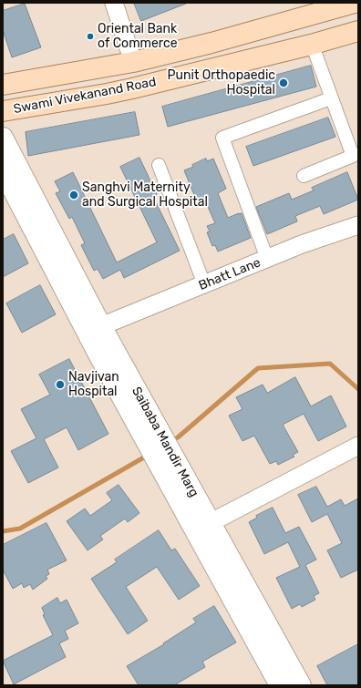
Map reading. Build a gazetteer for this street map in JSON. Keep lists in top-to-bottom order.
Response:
{
  "streets": {
    "main road": ["Swami Vivekanand Road"],
    "street": ["Bhatt Lane", "Saibaba Mandir Marg"]
  },
  "crossings": [
    ["Bhatt Lane", "Saibaba Mandir Marg"]
  ],
  "places": [
    "Oriental Bank of Commerce",
    "Punit Orthopaedic Hospital",
    "Sanghvi Maternity and Surgical Hospital",
    "Navjivan Hospital"
  ]
}
